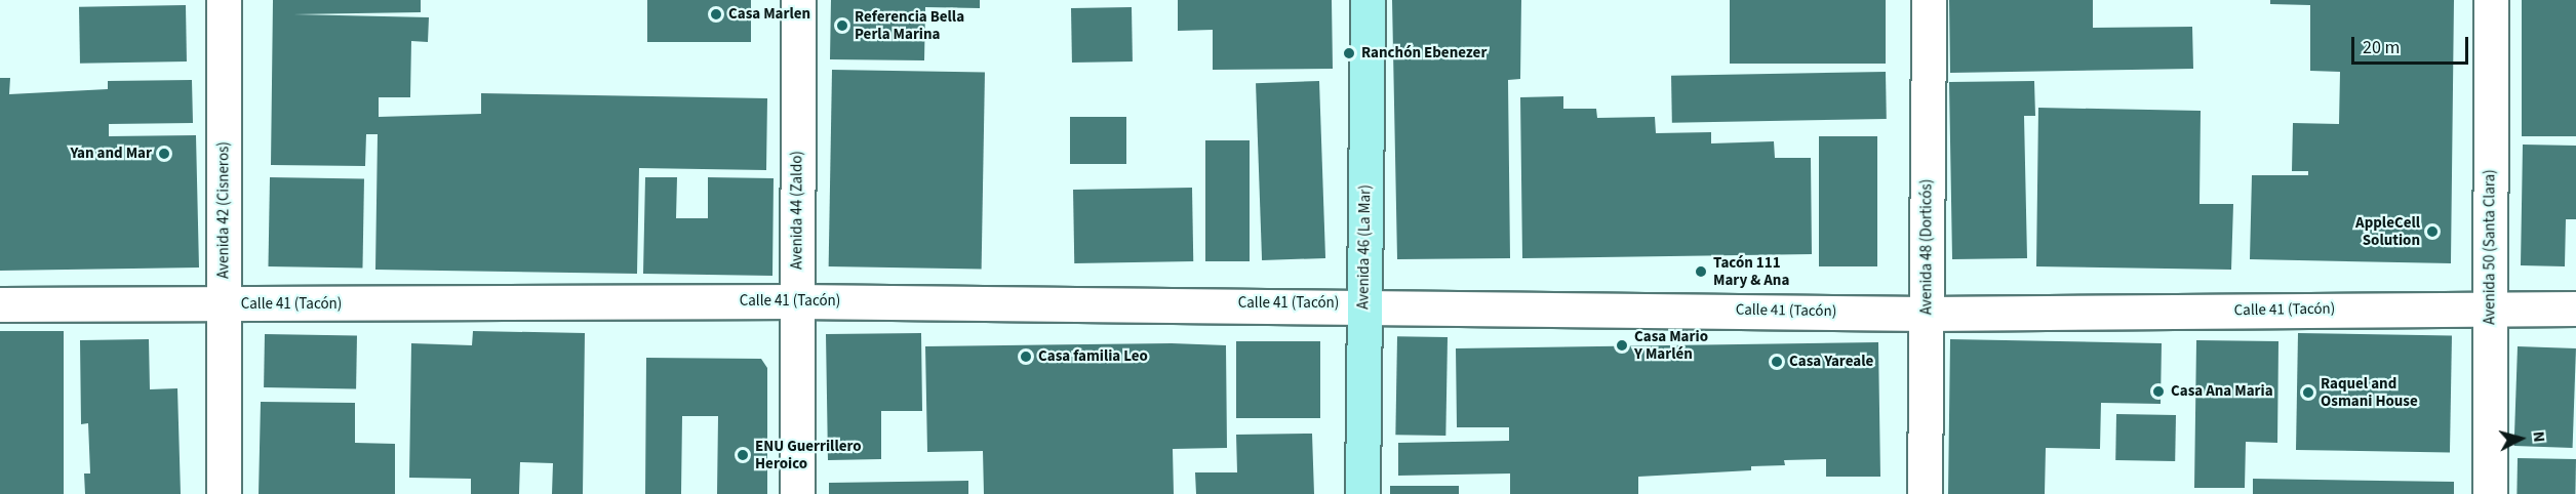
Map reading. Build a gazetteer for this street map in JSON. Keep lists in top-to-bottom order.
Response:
{
  "streets": {
    "main road": ["Avenida 46 (La Mar)"],
    "street": [
      "Avenida 42 (Cisneros)",
      "Avenida 44 (Zaldo)",
      "Avenida 48 (Dorticós)",
      "Avenida 50 (Santa Clara)",
      "Calle 41 (Tacón)"
    ]
  },
  "crossings": [
    ["Avenida 42 (Cisneros)", "Calle 41 (Tacón)"],
    ["Avenida 44 (Zaldo)", "Calle 41 (Tacón)"],
    ["Avenida 46 (La Mar)", "Calle 41 (Tacón)"],
    ["Avenida 48 (Dorticós)", "Calle 41 (Tacón)"],
    ["Avenida 50 (Santa Clara)", "Calle 41 (Tacón)"]
  ],
  "places": [
    "Casa Marlen",
    "Referencia Bella Perla Marina",
    "Ranchón Ebenezer",
    "Yan and Mar",
    "AppleCell Solution",
    "Tacón 111 Mary & Ana",
    "Casa Mario Y Marlén",
    "Casa familia Leo",
    "Casa Yareale",
    "Casa Ana Maria",
    "Raquel and Osmani House",
    "ENU Guerrillero Heroico"
  ],
  "scale_bar": "20 m",
  "north": "right"
}
